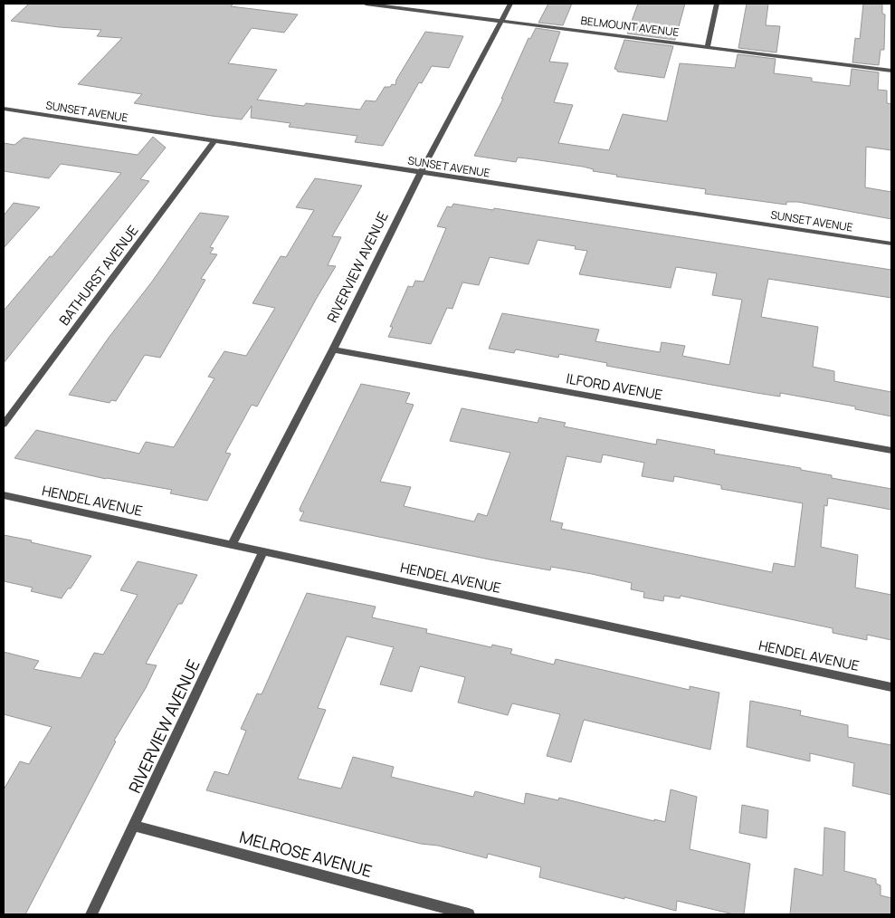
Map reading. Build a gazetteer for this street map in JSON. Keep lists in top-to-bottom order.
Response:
{
  "streets": {
    "street": [
      "BELMOUNT AVENUE",
      "SUNSET AVENUE",
      "RIVERVIEW AVENUE",
      "BATHURST AVENUE",
      "ILFORD AVENUE",
      "HENDEL AVENUE",
      "MELROSE AVENUE"
    ]
  },
  "crossings": [
    ["BELMOUNT AVENUE", "RIVERVIEW AVENUE"],
    ["SUNSET AVENUE", "RIVERVIEW AVENUE"],
    ["SUNSET AVENUE", "BATHURST AVENUE"],
    ["RIVERVIEW AVENUE", "ILFORD AVENUE"],
    ["RIVERVIEW AVENUE", "HENDEL AVENUE"],
    ["RIVERVIEW AVENUE", "MELROSE AVENUE"]
  ]
}
